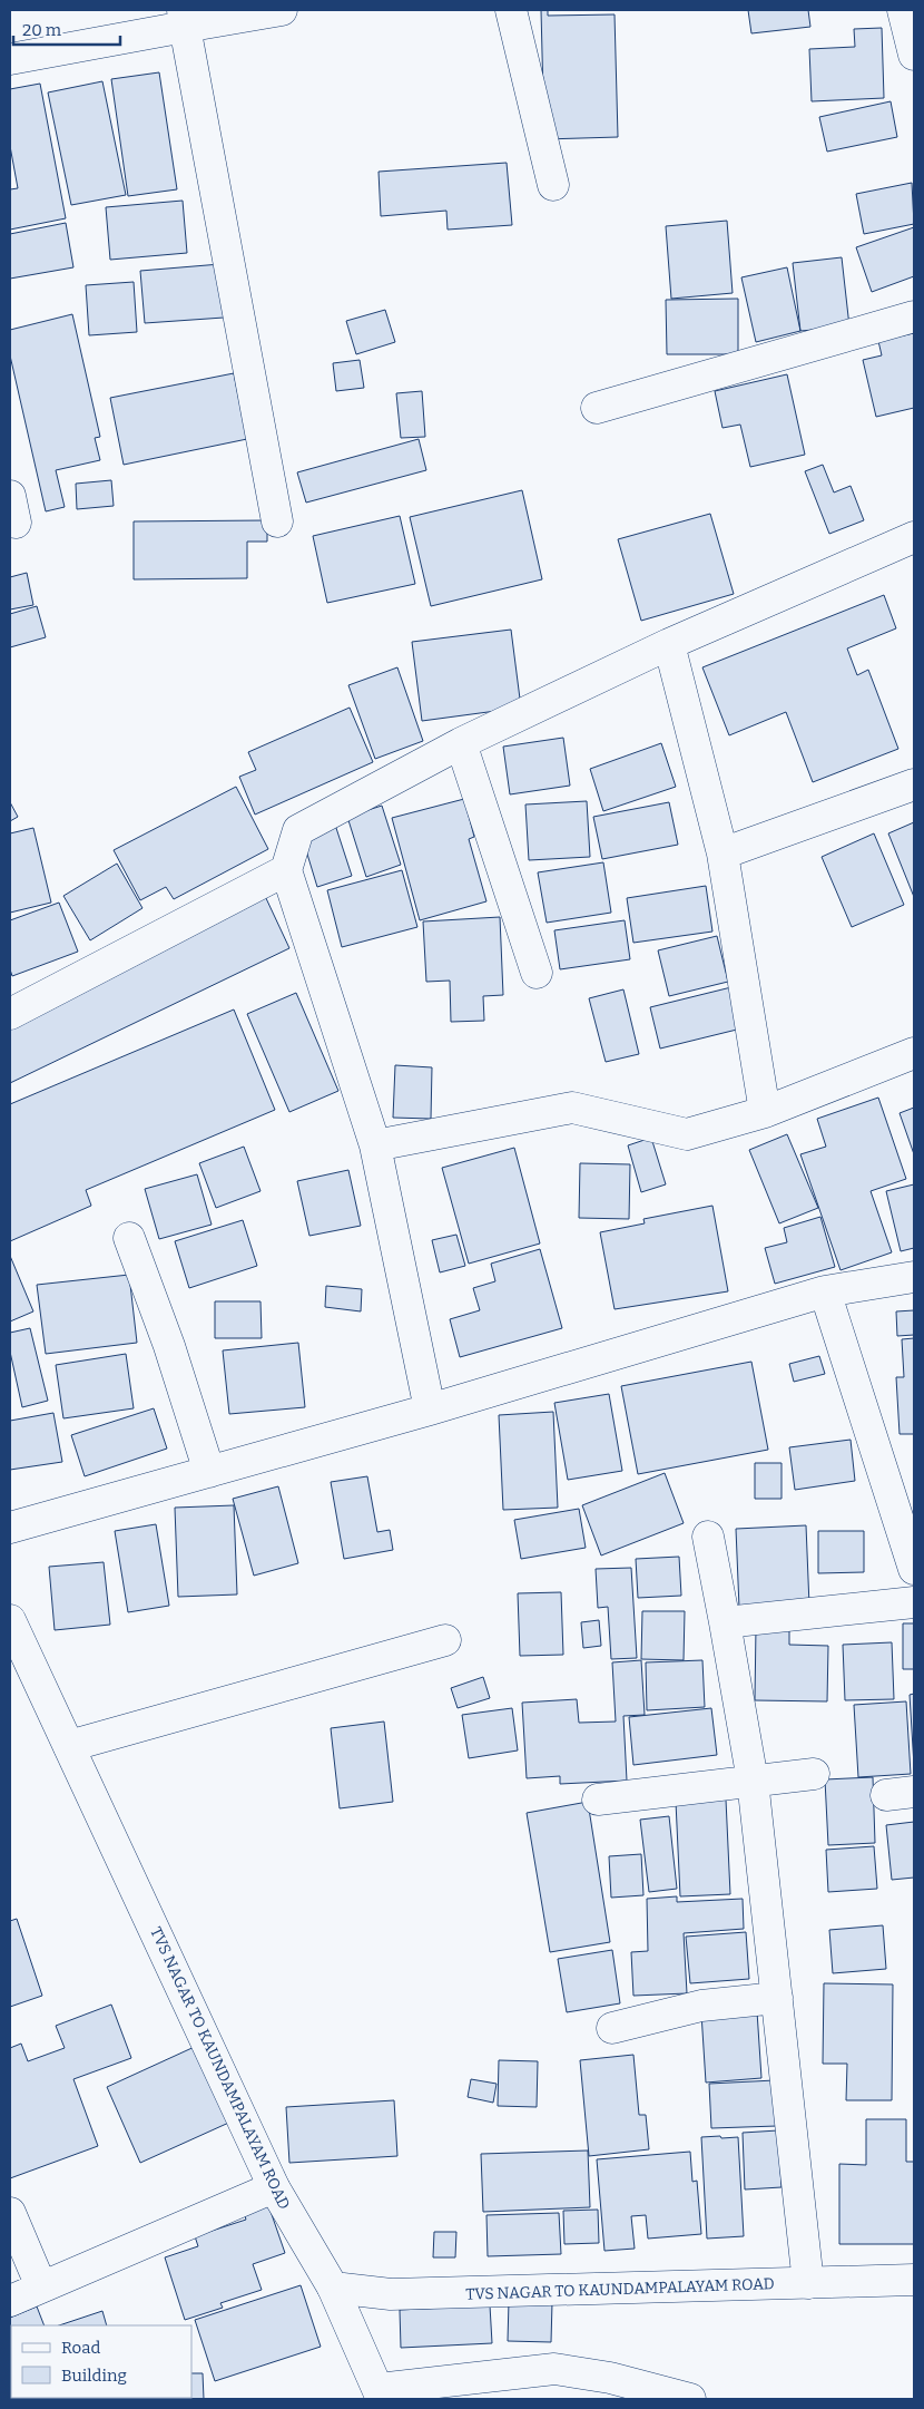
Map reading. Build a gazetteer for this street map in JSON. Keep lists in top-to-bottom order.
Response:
{
  "streets": {
    "street": ["TVS NAGAR TO KAUNDAMPALAYAM ROAD"]
  },
  "legend": ["Road", "Building"],
  "scale_bar": "20 m"
}
